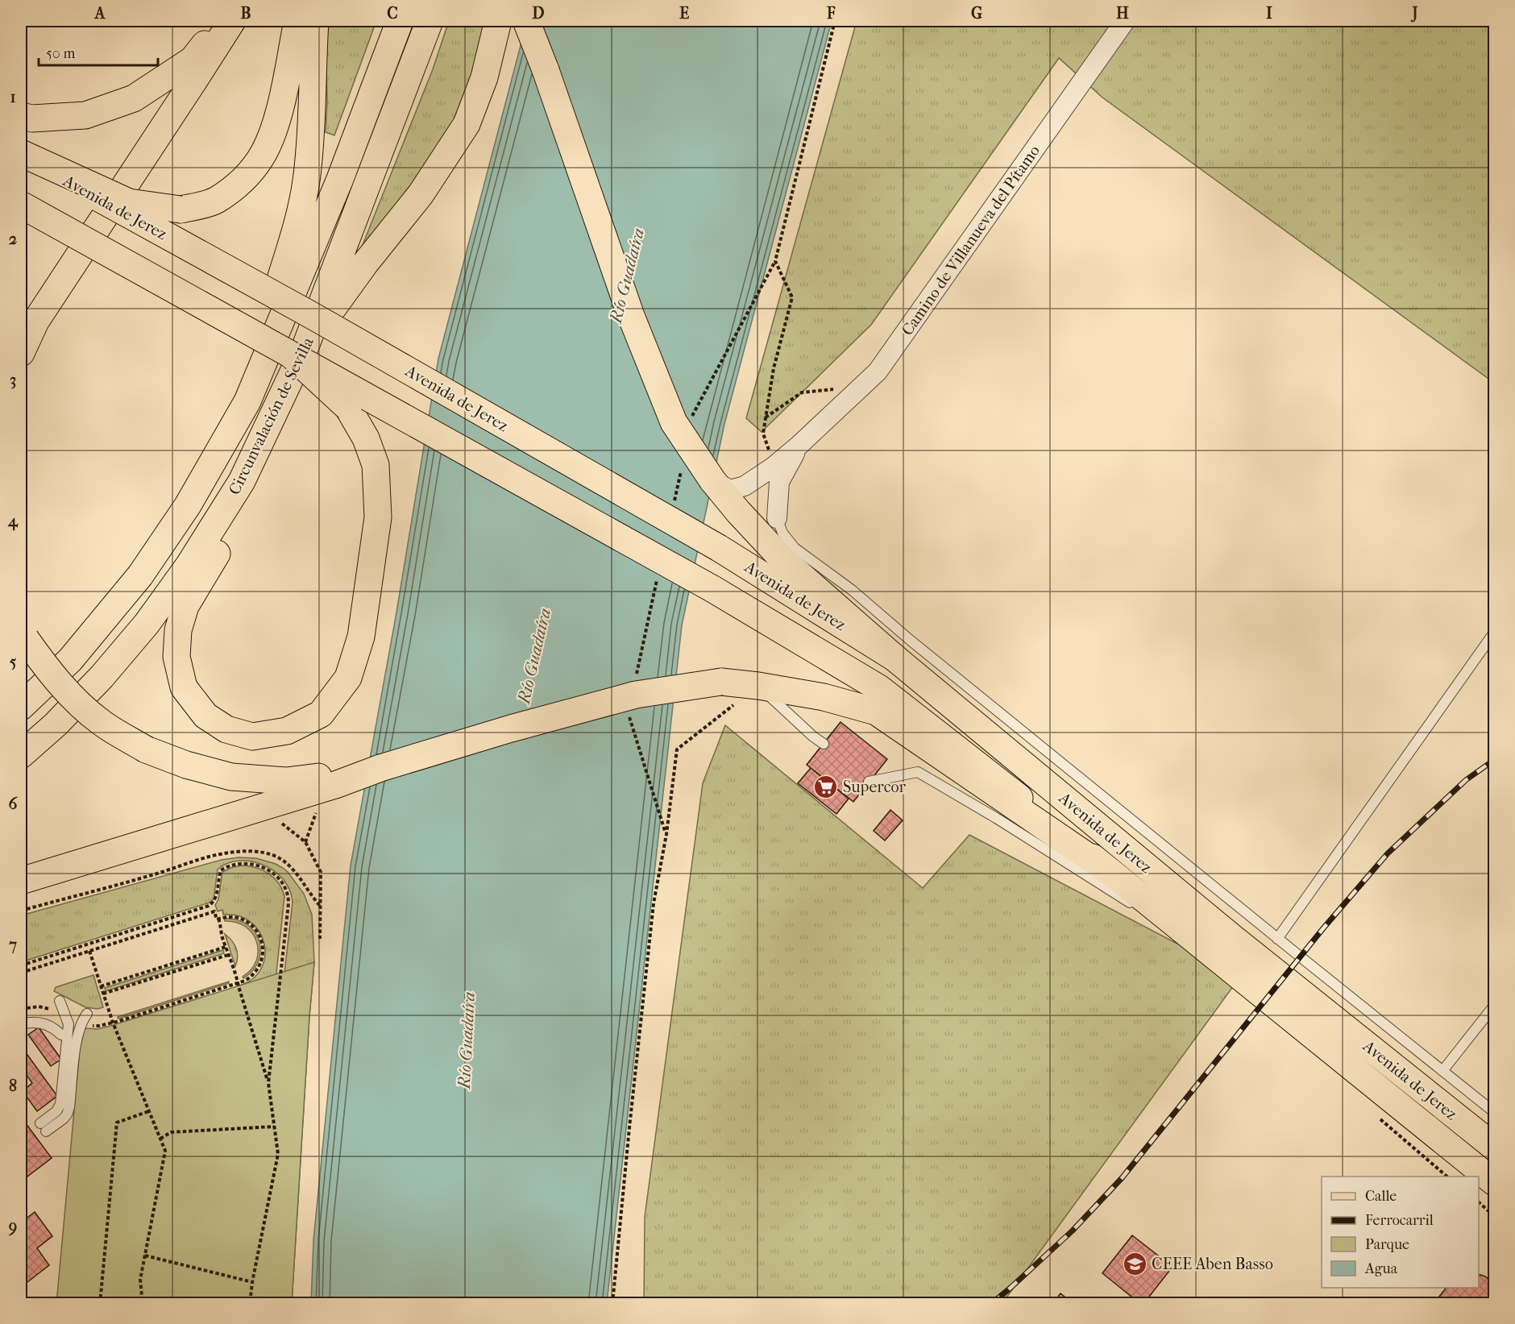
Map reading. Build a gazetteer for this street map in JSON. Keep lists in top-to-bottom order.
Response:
{
  "streets": {
    "main road": ["Avenida de Jerez", "Circunvalación de Sevilla"],
    "street": ["Camino de Villanueva del Pítamo"]
  },
  "crossings": [
    ["Avenida de Jerez", "Circunvalación de Sevilla"]
  ],
  "water": ["Río Guadaíra"],
  "places": {
    "supermarket": ["Supercor"],
    "school or university": ["CEEE Aben Basso"]
  },
  "legend": [
    "Calle",
    "Ferrocarril",
    "Parque",
    "Agua"
  ],
  "scale_bar": "50 m",
  "grid": {
    "columns": [
      "A",
      "B",
      "C",
      "D",
      "E",
      "F",
      "G",
      "H",
      "I",
      "J"
    ],
    "rows": [
      "1",
      "2",
      "3",
      "4",
      "5",
      "6",
      "7",
      "8",
      "9"
    ]
  }
}
